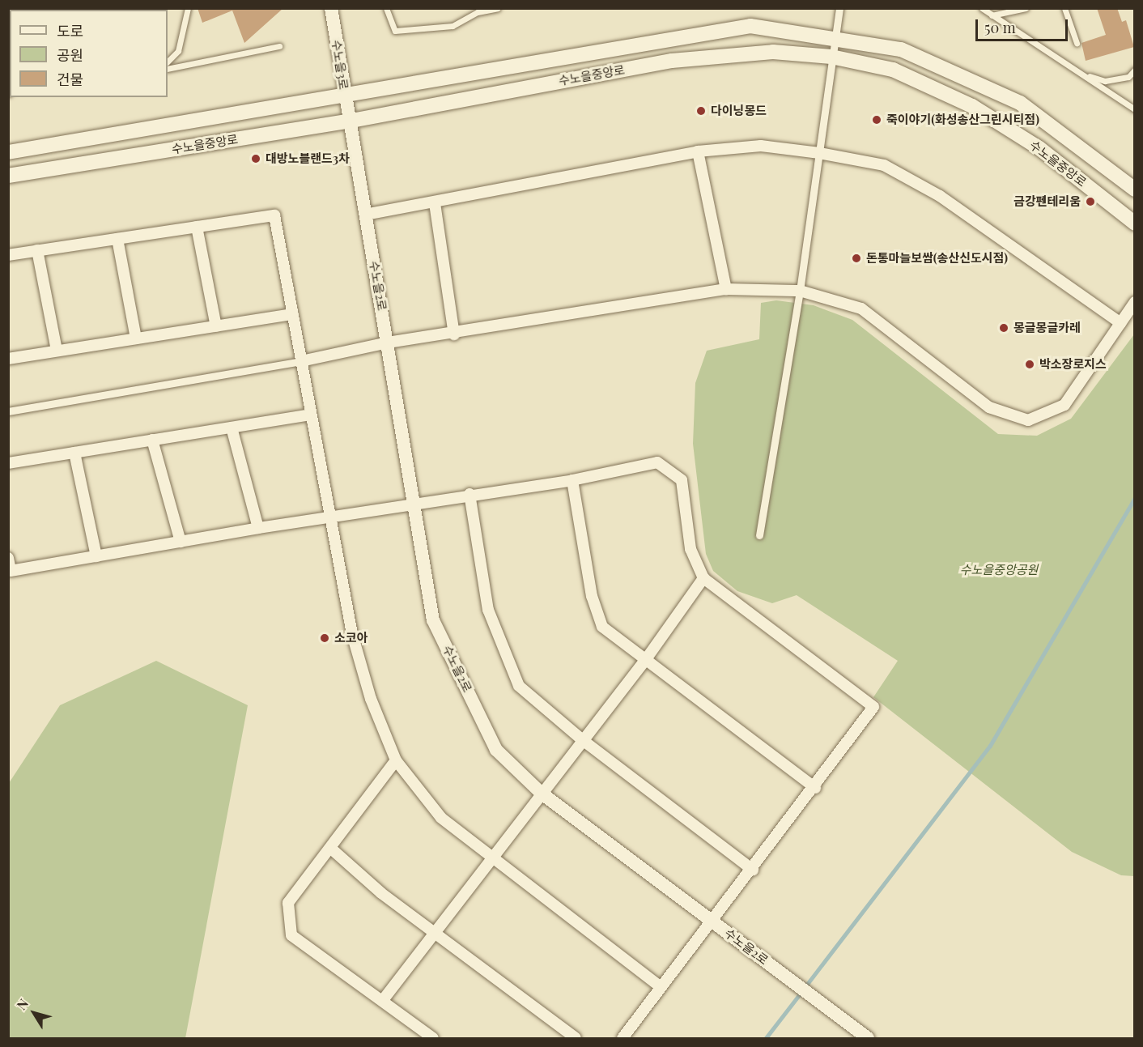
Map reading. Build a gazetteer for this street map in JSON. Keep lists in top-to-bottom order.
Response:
{
  "streets": {
    "main road": ["수노을중앙로"],
    "street": ["수노을3로", "수노을2로"]
  },
  "crossings": [
    ["수노을3로", "수노을중앙로"],
    ["수노을3로", "수노을2로"],
    ["수노을중앙로", "수노을2로"]
  ],
  "parks": ["수노을중앙공원"],
  "places": [
    "다이닝몽드",
    "죽이야기(화성송산그린시티점)",
    "대방노블랜드3차",
    "금강펜테리움",
    "돈통마늘보쌈(송산신도시점)",
    "몽글몽글카레",
    "박소장로지스",
    "소코아"
  ],
  "legend": ["도로", "공원", "건물"],
  "scale_bar": "50 m",
  "north": "top left"
}
